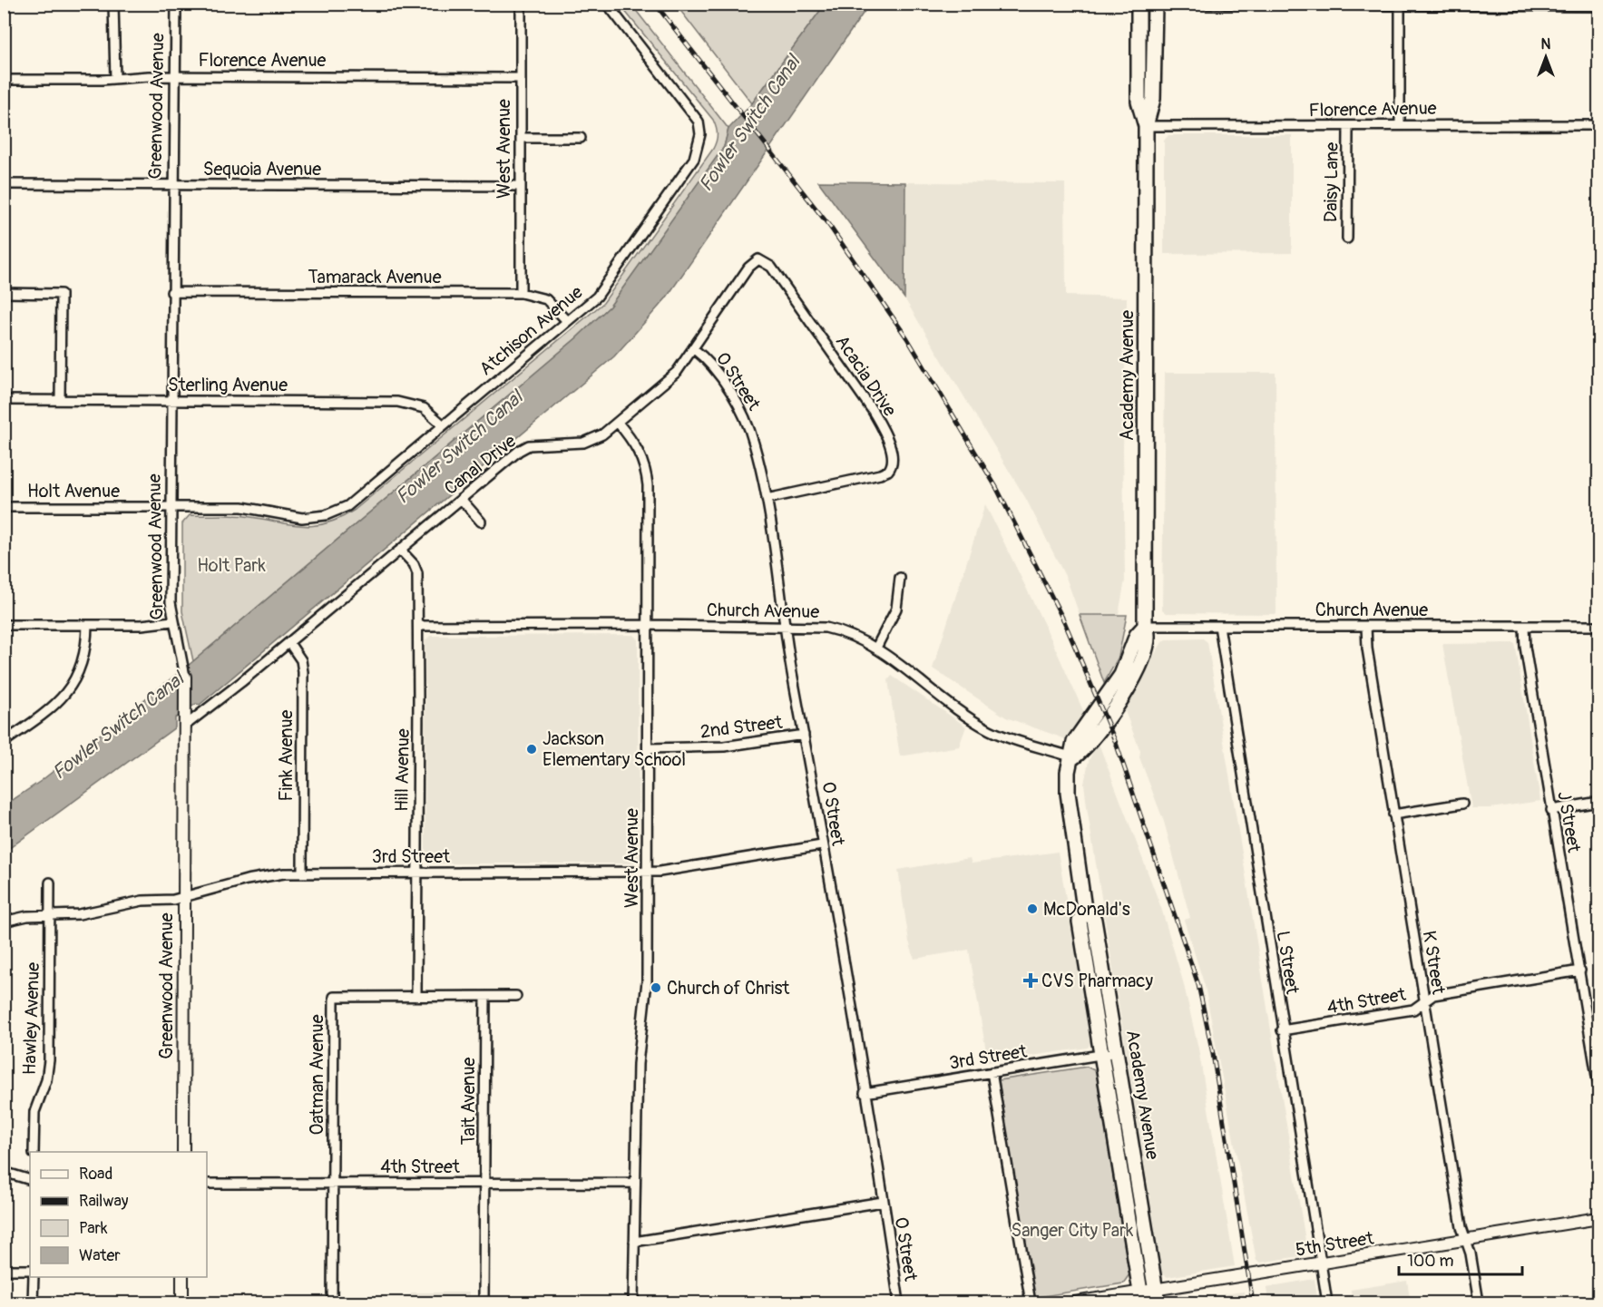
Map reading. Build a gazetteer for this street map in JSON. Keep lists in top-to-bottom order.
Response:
{
  "streets": {
    "main road": ["Academy Avenue"],
    "street": [
      "Florence Avenue",
      "Greenwood Avenue",
      "West Avenue",
      "Sequoia Avenue",
      "Daisy Lane",
      "Tamarack Avenue",
      "Atchison Avenue",
      "Acacia Drive",
      "O Street",
      "Sterling Avenue",
      "Canal Drive",
      "Holt Avenue",
      "Church Avenue",
      "2nd Street",
      "Fink Avenue",
      "Hill Avenue",
      "J Street",
      "3rd Street",
      "L Street",
      "K Street",
      "4th Street",
      "Hawley Avenue",
      "Oatman Avenue",
      "Tait Avenue",
      "5th Street"
    ]
  },
  "crossings": [
    ["Florence Avenue", "Greenwood Avenue"],
    ["Florence Avenue", "West Avenue"],
    ["Florence Avenue", "Daisy Lane"],
    ["Florence Avenue", "Academy Avenue"],
    ["Greenwood Avenue", "Sequoia Avenue"],
    ["Greenwood Avenue", "Tamarack Avenue"],
    ["Greenwood Avenue", "Sterling Avenue"],
    ["Greenwood Avenue", "Canal Drive"],
    ["Greenwood Avenue", "Holt Avenue"],
    ["Greenwood Avenue", "3rd Street"],
    ["West Avenue", "Sequoia Avenue"],
    ["West Avenue", "Tamarack Avenue"],
    ["West Avenue", "Canal Drive"],
    ["West Avenue", "Church Avenue"],
    ["West Avenue", "2nd Street"],
    ["West Avenue", "3rd Street"],
    ["West Avenue", "4th Street"],
    ["Tamarack Avenue", "Atchison Avenue"],
    ["Atchison Avenue", "Sterling Avenue"],
    ["Atchison Avenue", "Holt Avenue"],
    ["Acacia Drive", "O Street"],
    ["Acacia Drive", "Canal Drive"],
    ["Academy Avenue", "Church Avenue"],
    ["Academy Avenue", "3rd Street"],
    ["Academy Avenue", "5th Street"],
    ["O Street", "Canal Drive"],
    ["O Street", "Church Avenue"],
    ["O Street", "2nd Street"],
    ["O Street", "3rd Street"],
    ["Canal Drive", "Fink Avenue"],
    ["Canal Drive", "Hill Avenue"],
    ["Church Avenue", "Hill Avenue"],
    ["Church Avenue", "J Street"],
    ["Church Avenue", "L Street"],
    ["Church Avenue", "K Street"],
    ["Fink Avenue", "3rd Street"],
    ["Hill Avenue", "3rd Street"],
    ["Hill Avenue", "Oatman Avenue"],
    ["J Street", "4th Street"],
    ["3rd Street", "Hawley Avenue"],
    ["L Street", "4th Street"],
    ["L Street", "5th Street"],
    ["K Street", "4th Street"],
    ["K Street", "5th Street"],
    ["4th Street", "Oatman Avenue"],
    ["4th Street", "Tait Avenue"],
    ["Oatman Avenue", "Tait Avenue"]
  ],
  "water": ["Fowler Switch Canal"],
  "parks": ["Holt Park", "Sanger City Park"],
  "places": {
    "other": ["Jackson Elementary School", "McDonald's", "Church of Christ"],
    "health": ["CVS Pharmacy"]
  },
  "legend": [
    "Road",
    "Railway",
    "Park",
    "Water"
  ],
  "scale_bar": "100 m",
  "north": "top"
}
